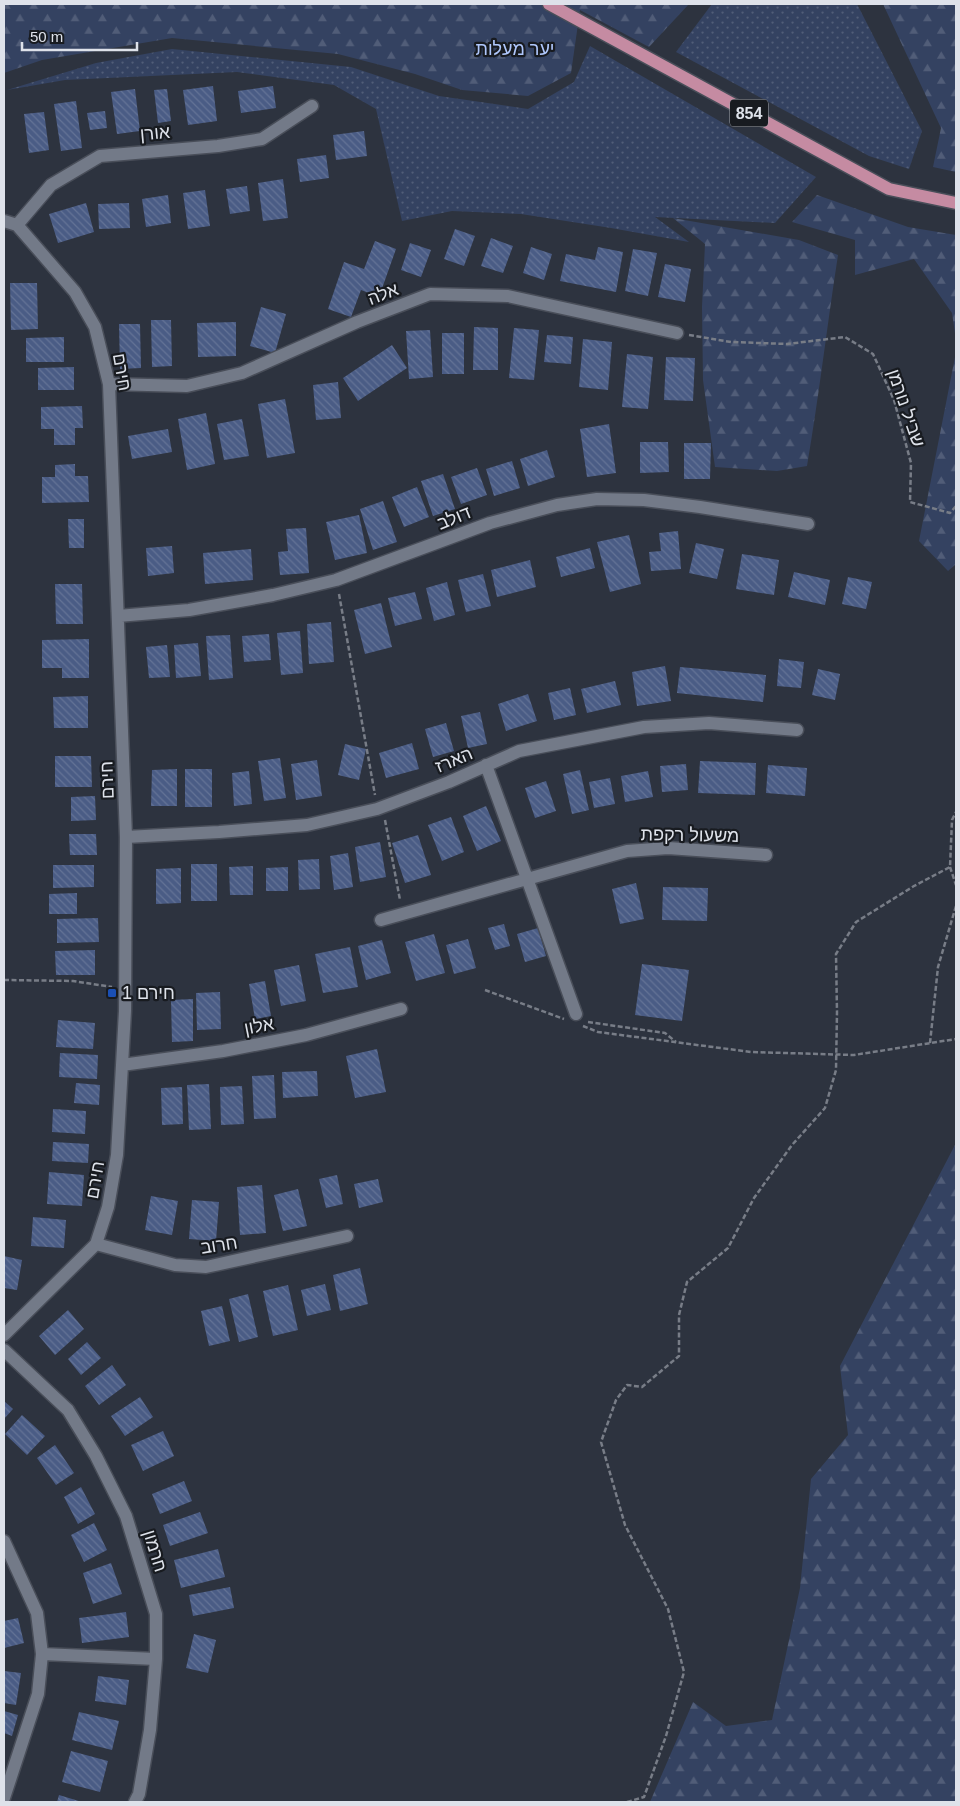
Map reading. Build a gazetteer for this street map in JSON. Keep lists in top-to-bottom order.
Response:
{
  "streets": {
    "main road": ["854"],
    "street": [
      "אורן",
      "אלה",
      "חירם",
      "דולב",
      "הארז",
      "משעול רקפת",
      "אלון",
      "חרוב",
      "חרמון"
    ],
    "path": ["שביל נורמן"]
  },
  "crossings": [
    ["אורן", "חירם"],
    ["אלה", "חירם"],
    ["אלה", "שביל נורמן"],
    ["חירם", "דולב"],
    ["חירם", "הארז"],
    ["חירם", "אלון"],
    ["חירם", "חרוב"]
  ],
  "parks": ["יער מעלות"],
  "places": {
    "transit": ["חירם 1"]
  },
  "scale_bar": "50 m"
}
